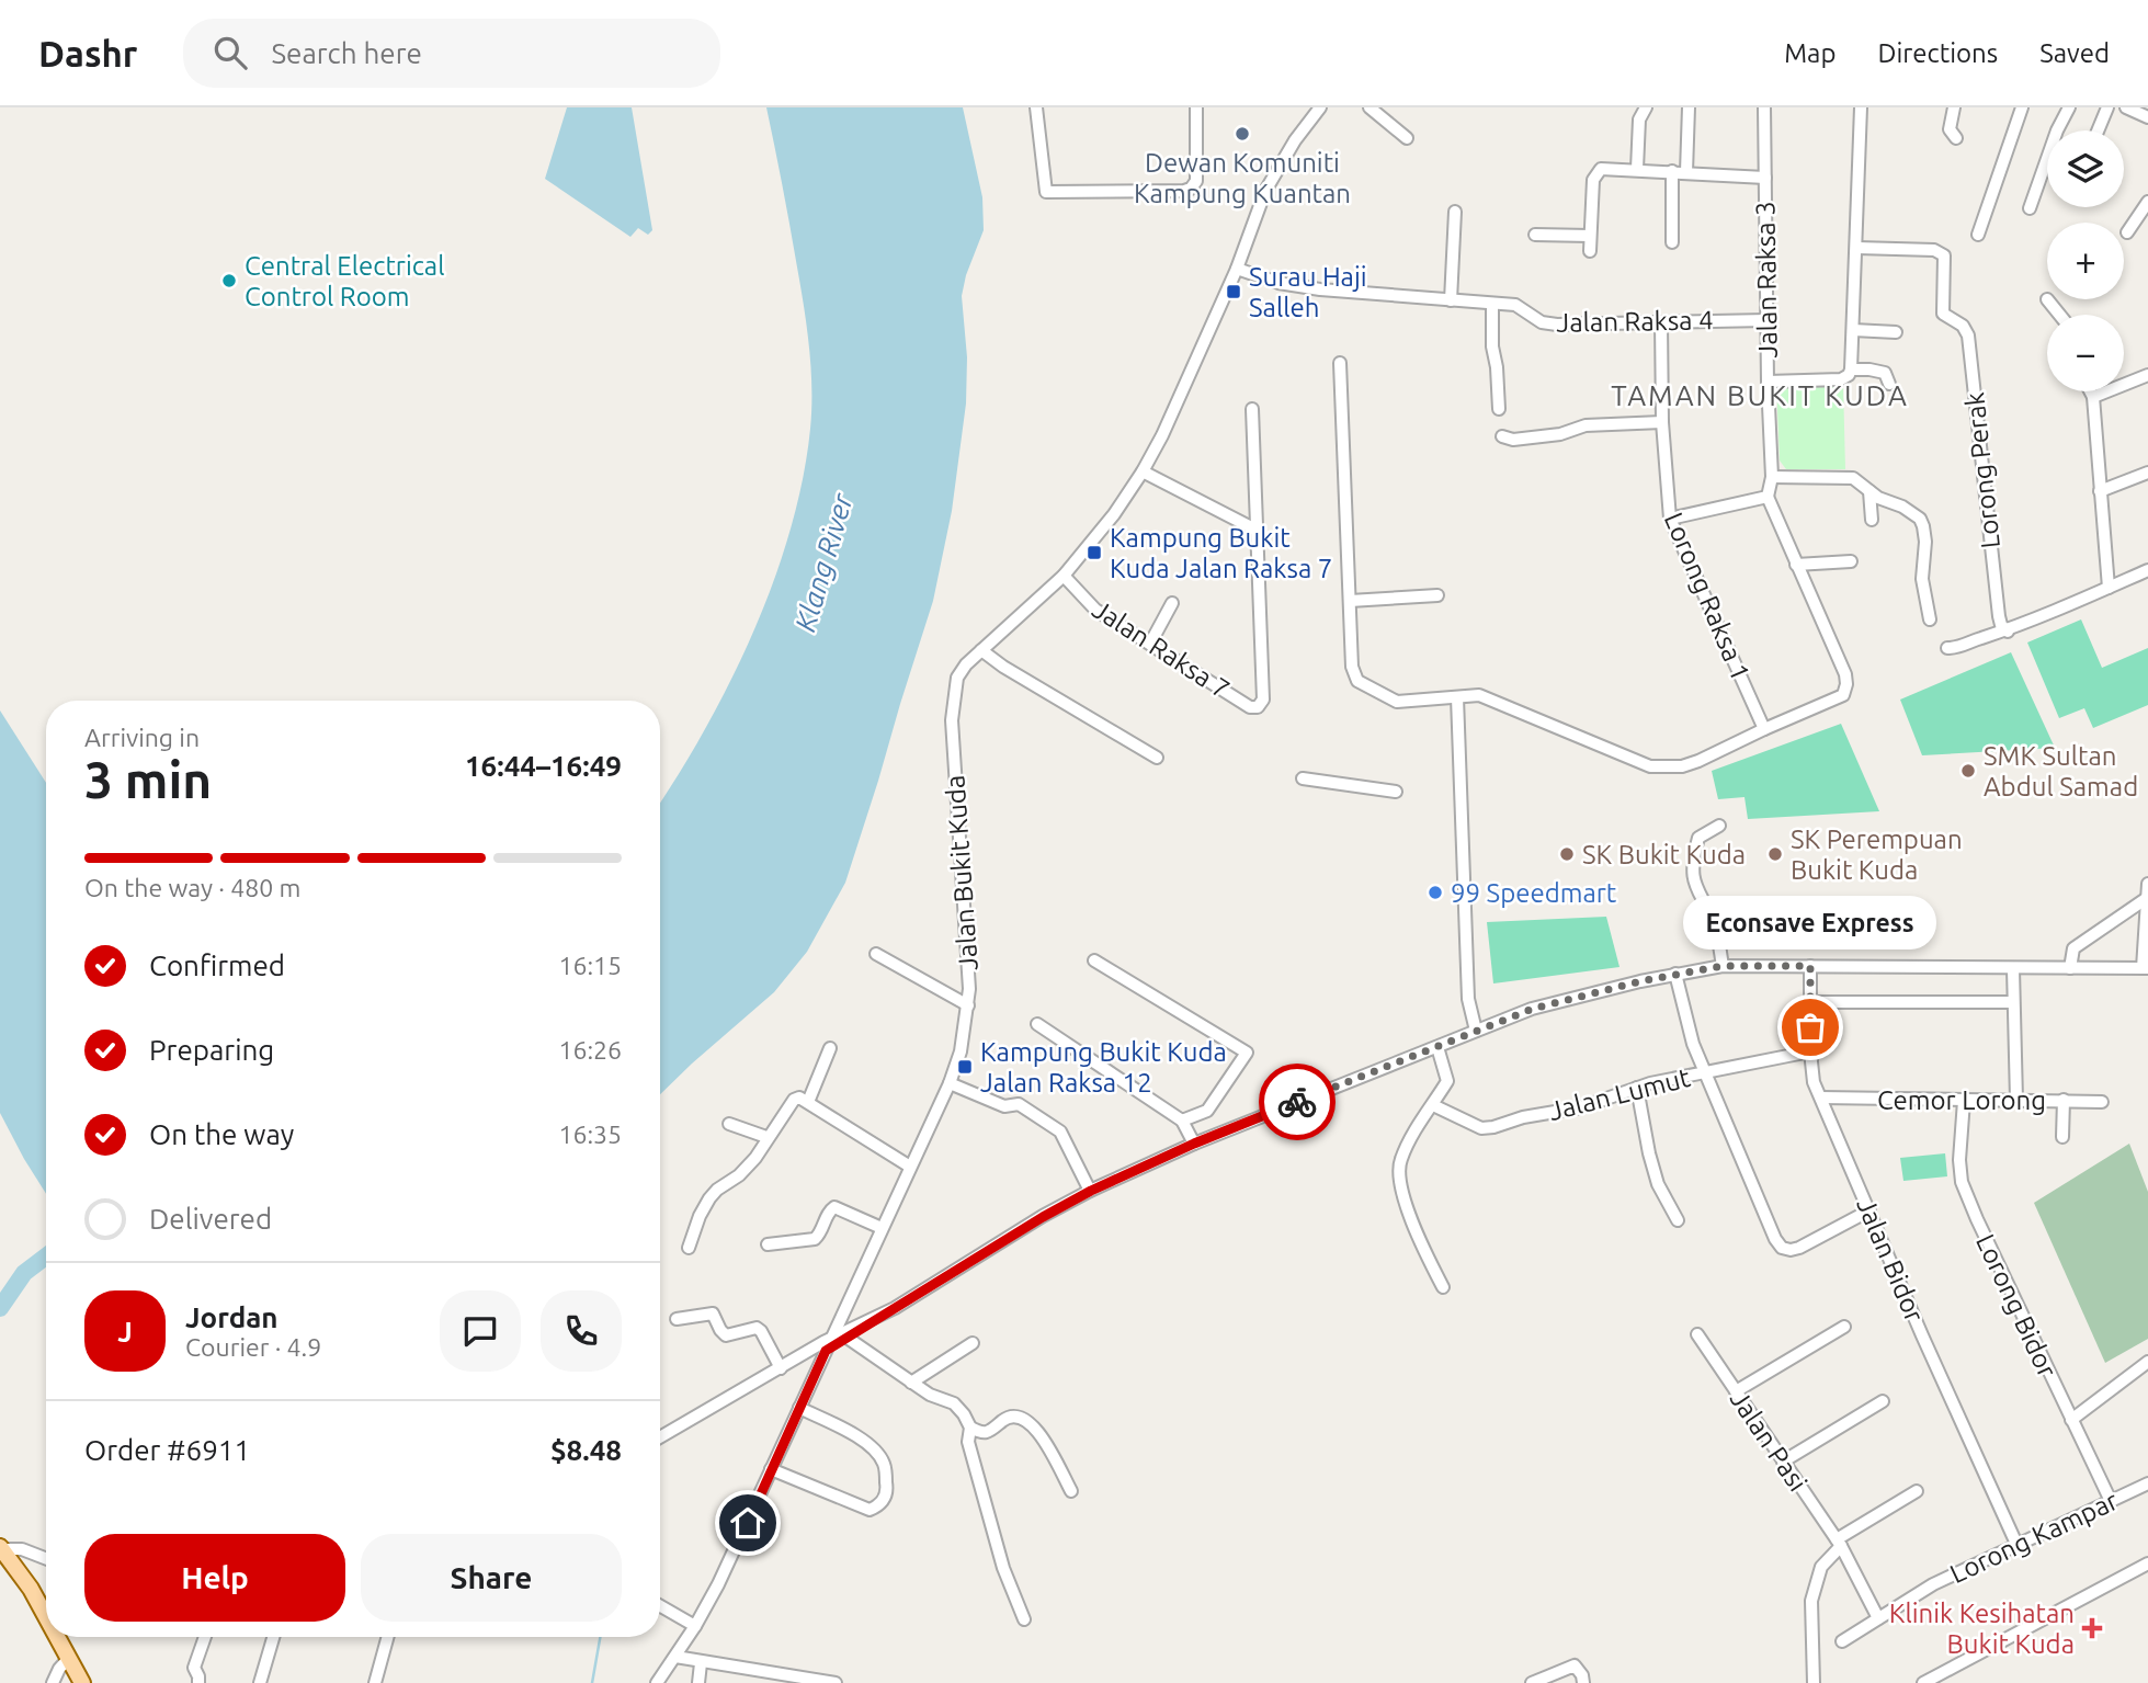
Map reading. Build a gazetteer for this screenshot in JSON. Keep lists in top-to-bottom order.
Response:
{
  "streets": {
    "street": [
      "Jalan Raksa 3",
      "Jalan Raksa 4",
      "Lorong Perak",
      "Lorong Raksa 1",
      "Jalan Raksa 7",
      "Jalan Bukit Kuda",
      "Jalan Lumut",
      "Cemor Lorong",
      "Jalan Bidor",
      "Lorong Bidor",
      "Jalan Pasi",
      "Lorong Kampar"
    ]
  },
  "crossings": [
    ["Jalan Raksa 3", "Jalan Raksa 4"],
    ["Jalan Raksa 4", "Lorong Raksa 1"],
    ["Jalan Raksa 4", "Jalan Bukit Kuda"],
    ["Jalan Raksa 7", "Jalan Bukit Kuda"],
    ["Jalan Lumut", "Jalan Bidor"],
    ["Cemor Lorong", "Jalan Bidor"],
    ["Cemor Lorong", "Lorong Bidor"],
    ["Jalan Bidor", "Lorong Kampar"],
    ["Lorong Bidor", "Lorong Kampar"],
    ["Jalan Pasi", "Lorong Kampar"]
  ],
  "districts": ["TAMAN BUKIT KUDA"],
  "water": ["Klang River"],
  "places": {
    "other": [
      "Dewan Komuniti Kampung Kuantan",
      "Central Electrical Control Room",
      "SMK Sultan Abdul Samad",
      "SK Bukit Kuda",
      "SK Perempuan Bukit Kuda",
      "99 Speedmart",
      "Econsave Express"
    ],
    "transit": ["Surau Haji Salleh", "Kampung Bukit Kuda Jalan Raksa 7", "Kampung Bukit Kuda Jalan Raksa 12"],
    "health": ["Klinik Kesihatan Bukit Kuda"]
  },
  "page": {
    "header": "Dashr",
    "search": "Search here",
    "nav": ["Map", "Directions", "Saved"],
    "map_buttons": ["+", "−"],
    "heading": ["3 min", "Arriving in", "16:44–16:49"],
    "panel": [
      "Jordan",
      "Courier · 4.9",
      "Order #6911",
      "$8.48"
    ],
    "bar": "On the way · 480 m",
    "bubble": "Econsave Express",
    "list": [
      ["Confirmed", "16:15"],
      ["Preparing", "16:26"],
      ["On the way", "16:35"],
      "Delivered"
    ],
    "round": "J",
    "buttons": ["Help", "Share"]
  }
}
